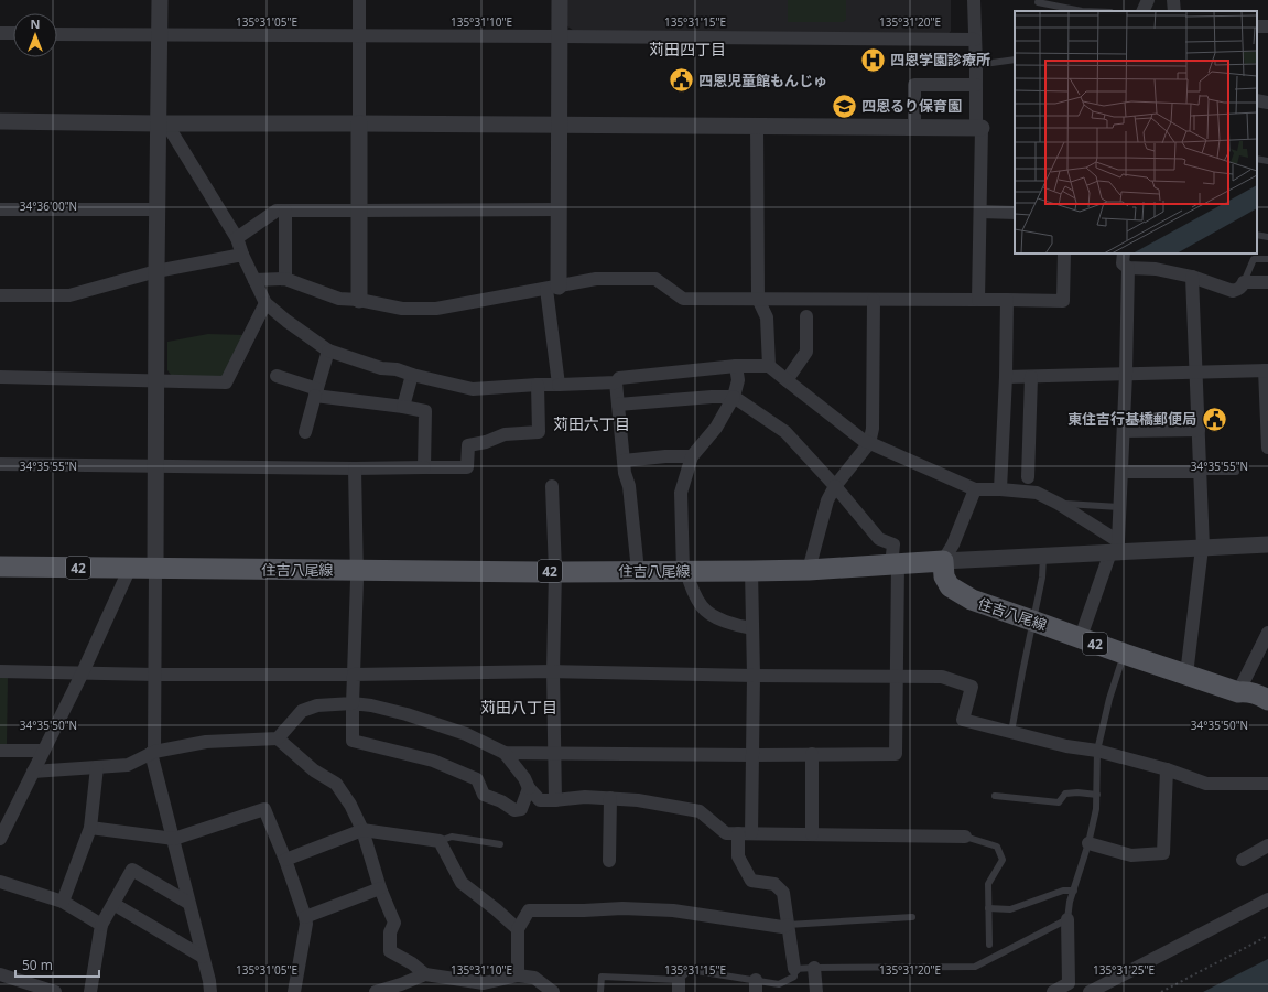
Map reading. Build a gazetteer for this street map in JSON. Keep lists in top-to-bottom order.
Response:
{
  "streets": {
    "main road": ["42", "住吉八尾線"]
  },
  "districts": ["苅田四丁目", "苅田六丁目", "苅田八丁目"],
  "places": {
    "hospital": ["四恩学園診療所"],
    "public building": ["四恩児童館もんじゅ", "東住吉行基橋郵便局"],
    "school or university": ["四恩るり保育園"]
  },
  "scale_bar": "50 m",
  "north": "top",
  "coordinates": [
    "135°31'05\"E",
    "135°31'10\"E",
    "135°31'15\"E",
    "135°31'20\"E",
    "34°36'00\"N",
    "34°35'55\"N",
    "34°35'50\"N",
    "135°31'25\"E"
  ]
}
